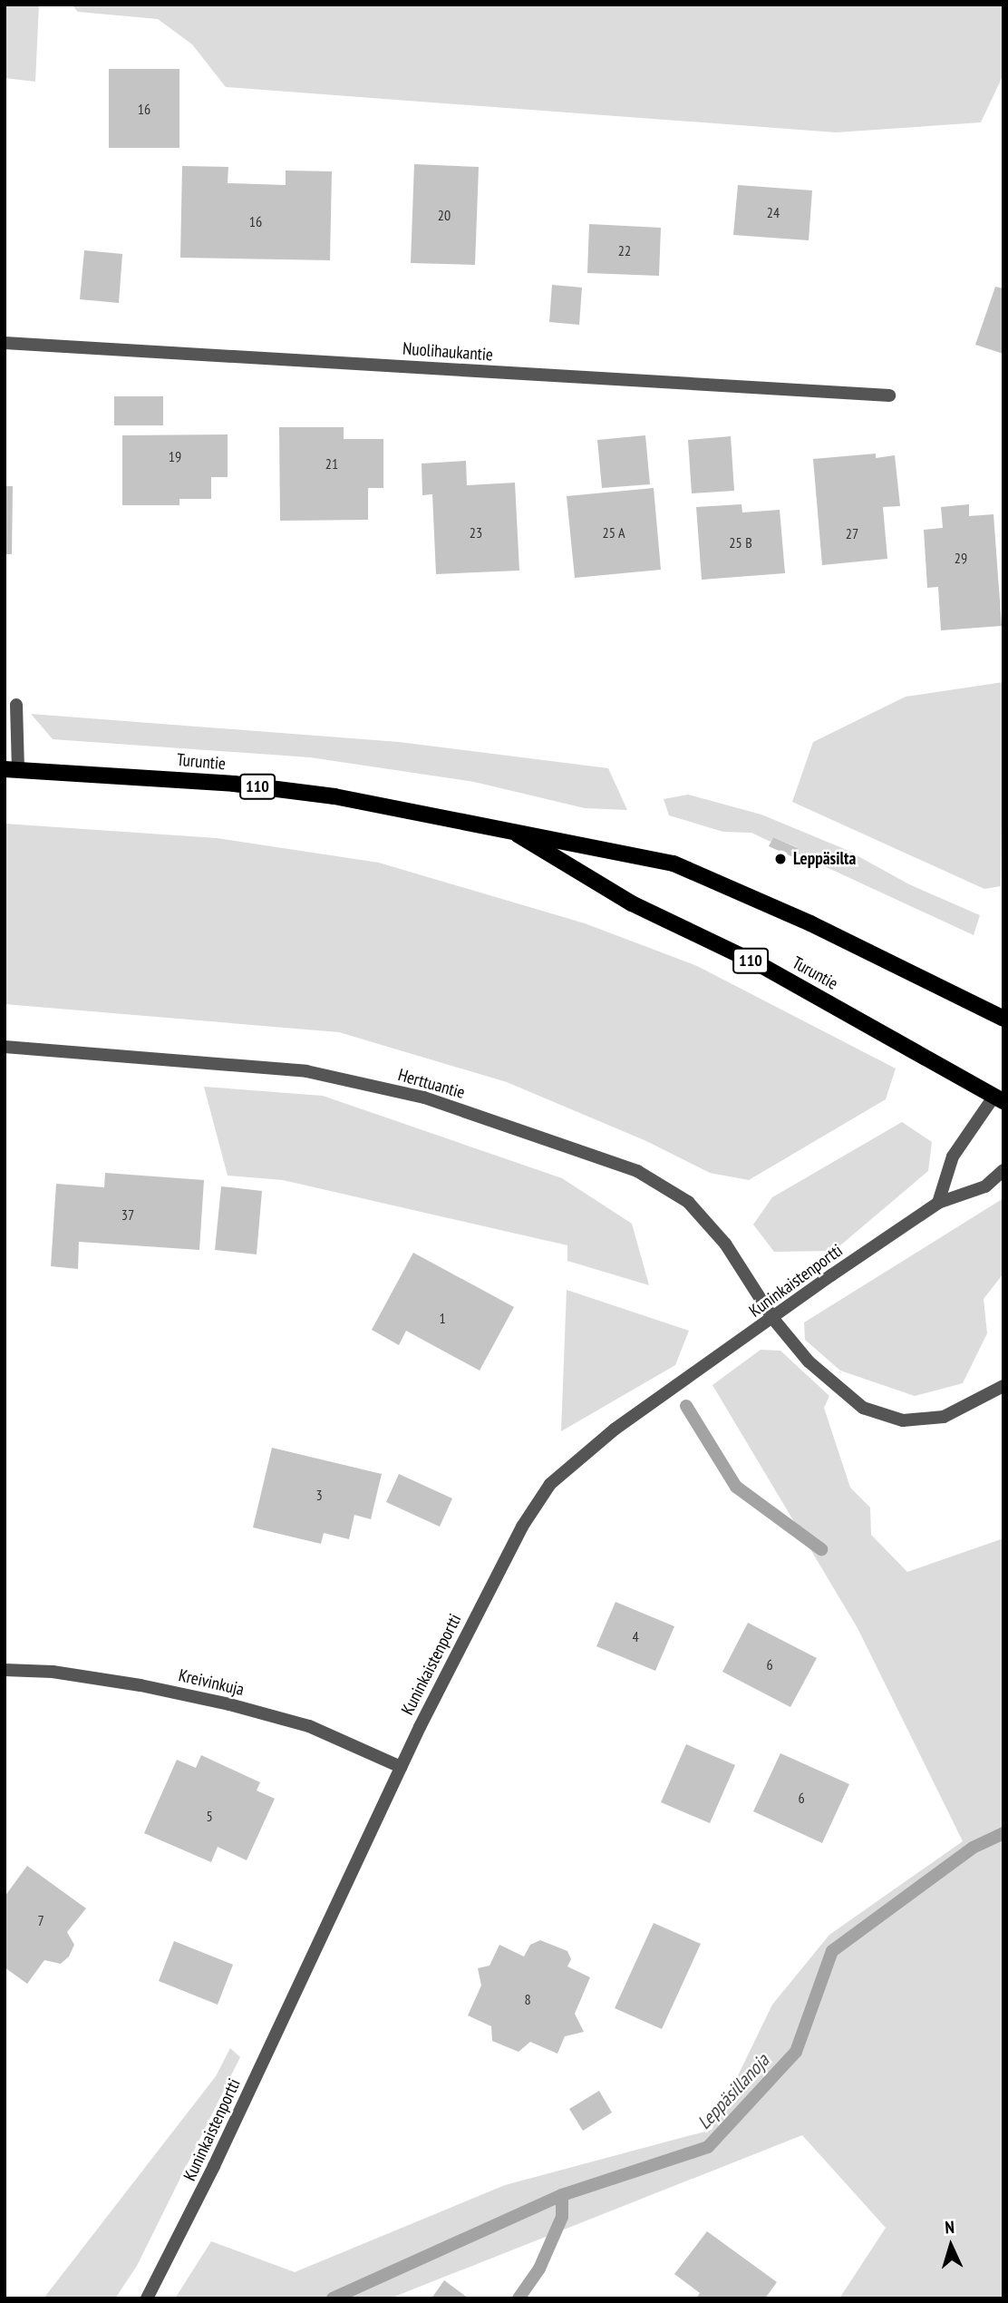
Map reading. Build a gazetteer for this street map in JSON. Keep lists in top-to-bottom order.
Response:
{
  "streets": {
    "main road": ["Turuntie", "110"],
    "street": [
      "Nuolihaukantie",
      "Herttuantie",
      "Kuninkaistenportti",
      "Kreivinkuja"
    ]
  },
  "crossings": [
    ["Herttuantie", "Kuninkaistenportti"],
    ["Kuninkaistenportti", "Kreivinkuja"]
  ],
  "water": ["Leppäsillanoja"],
  "places": ["Leppäsilta"],
  "house_numbers": [
    "16",
    "24",
    "20",
    "16",
    "22",
    "19",
    "21",
    "23",
    "25 A",
    "27",
    "25 B",
    "29",
    "37",
    "1",
    "3",
    "4",
    "6",
    "6",
    "5",
    "7",
    "8"
  ],
  "north": "top"
}
